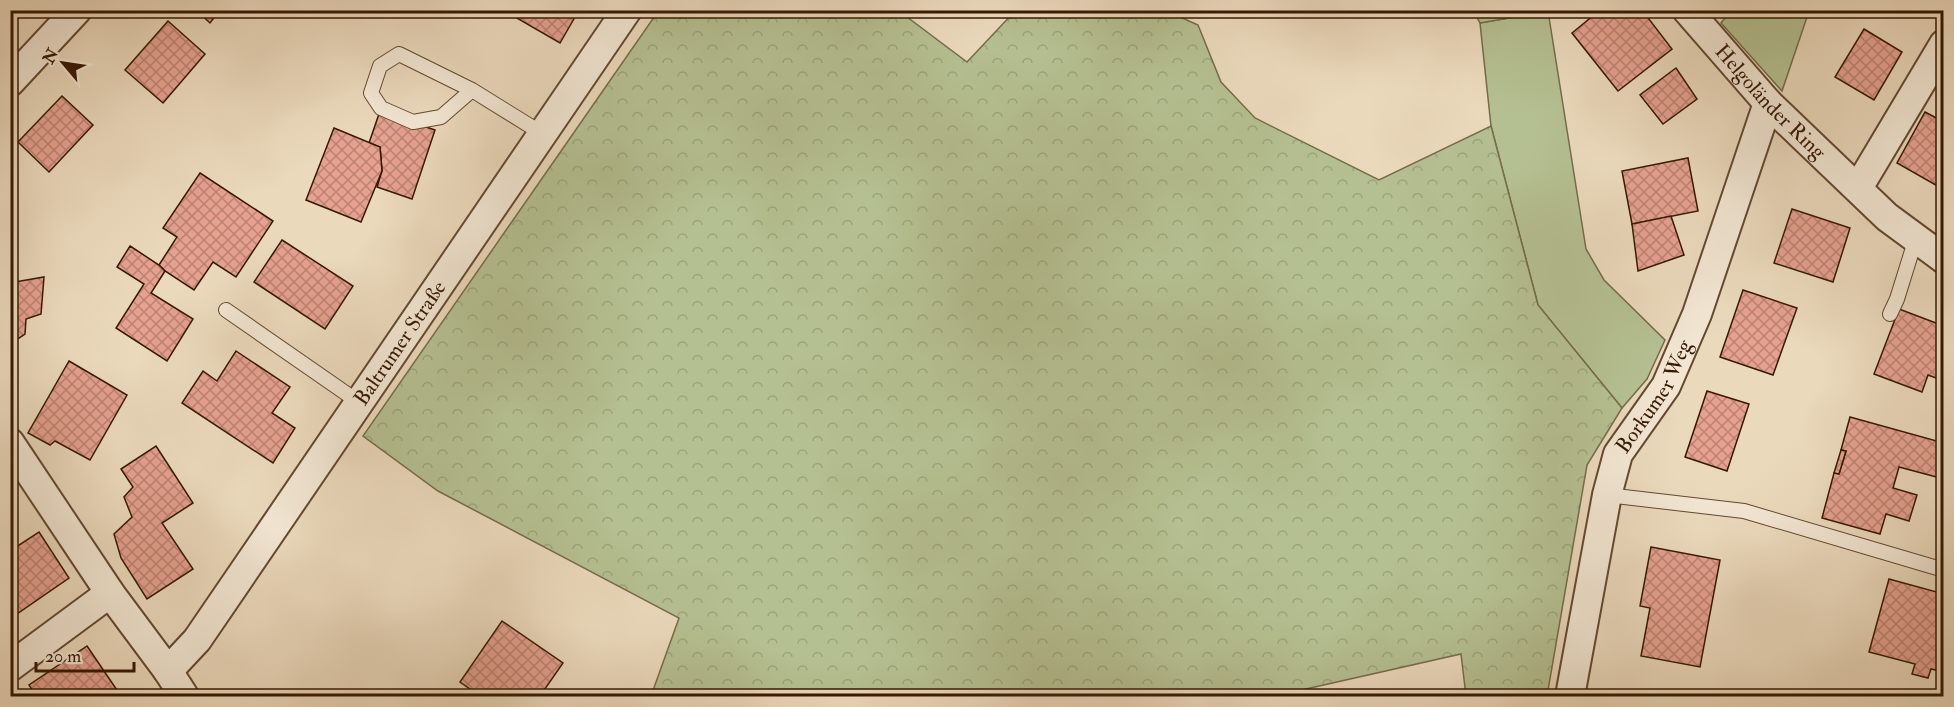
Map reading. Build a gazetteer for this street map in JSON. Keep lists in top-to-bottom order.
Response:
{
  "streets": {
    "street": ["Helgoländer Ring", "Baltrumer Straße", "Borkumer Weg"]
  },
  "crossings": [
    ["Helgoländer Ring", "Borkumer Weg"]
  ],
  "scale_bar": "20 m",
  "north": "top left"
}
